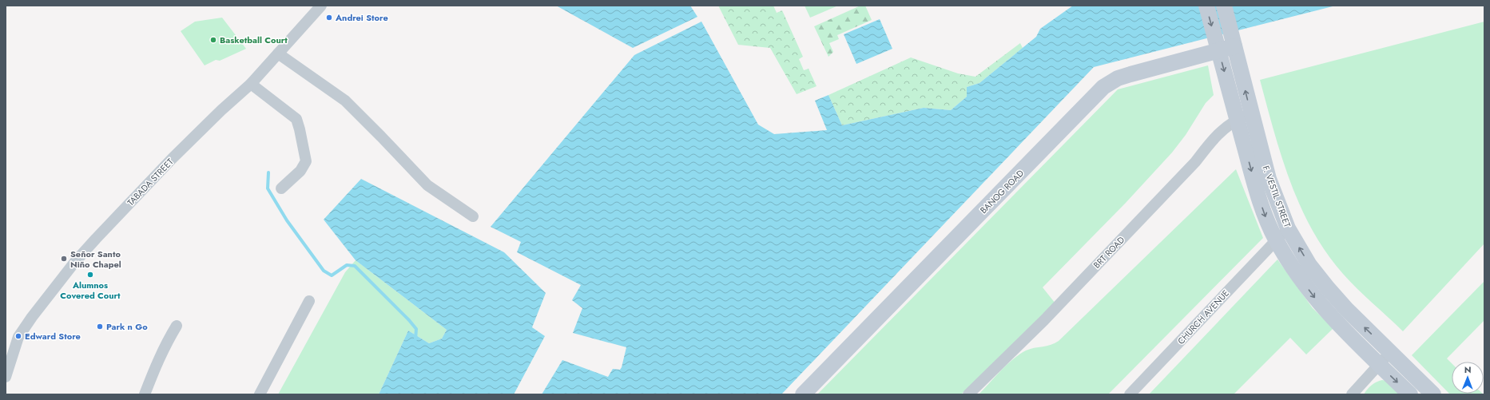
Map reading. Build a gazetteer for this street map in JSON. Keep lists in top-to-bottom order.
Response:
{
  "streets": {
    "main road": ["BANOG ROAD", "F. VESTIL STREET"],
    "street": ["TABADA STREET", "BRT ROAD", "CHURCH AVENUE"]
  },
  "crossings": [
    ["BANOG ROAD", "F. VESTIL STREET"],
    ["F. VESTIL STREET", "BRT ROAD"],
    ["F. VESTIL STREET", "CHURCH AVENUE"]
  ],
  "places": [
    "Andrei Store",
    "Basketball Court",
    "Señor Santo Niño Chapel",
    "Alumnos Covered Court",
    "Park n Go",
    "Edward Store"
  ],
  "north": "top"
}
